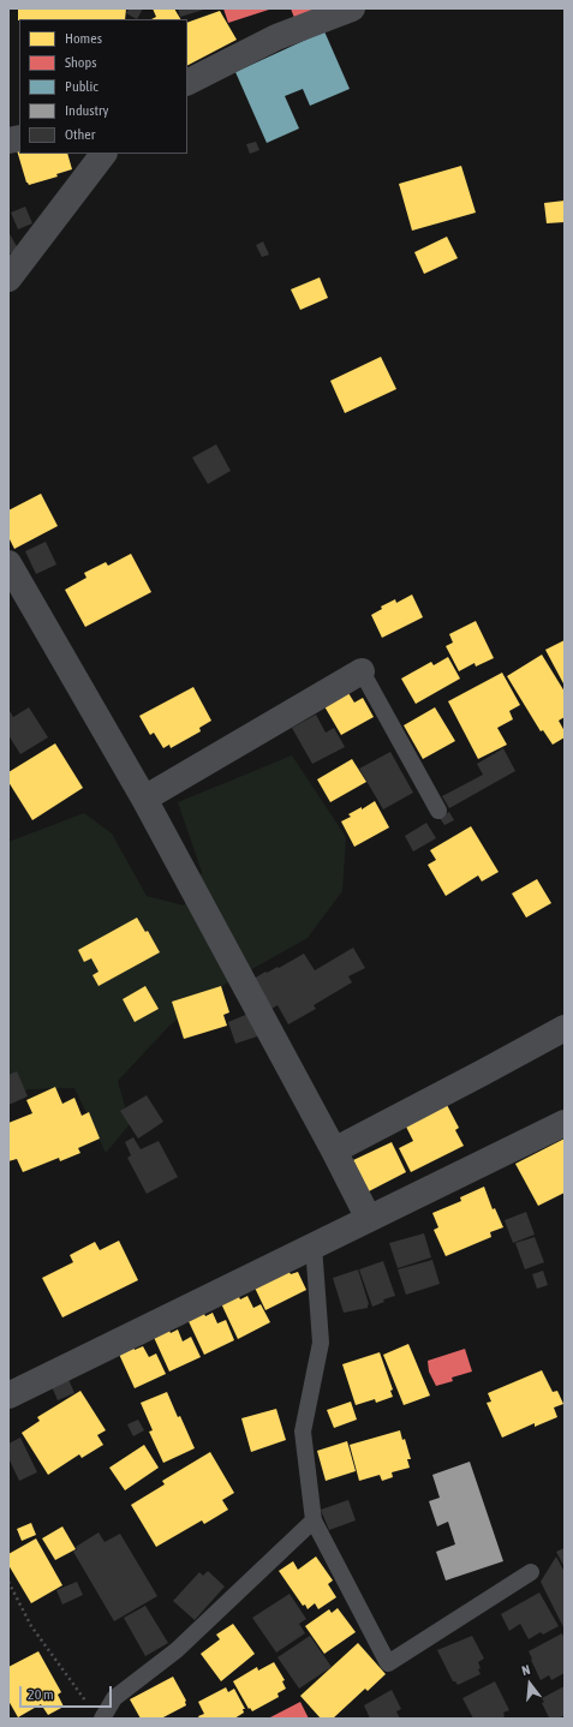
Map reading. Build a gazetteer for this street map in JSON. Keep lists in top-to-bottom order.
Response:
{
  "legend": [
    "Homes",
    "Shops",
    "Public",
    "Industry",
    "Other"
  ],
  "scale_bar": "20 m",
  "north": "top"
}
